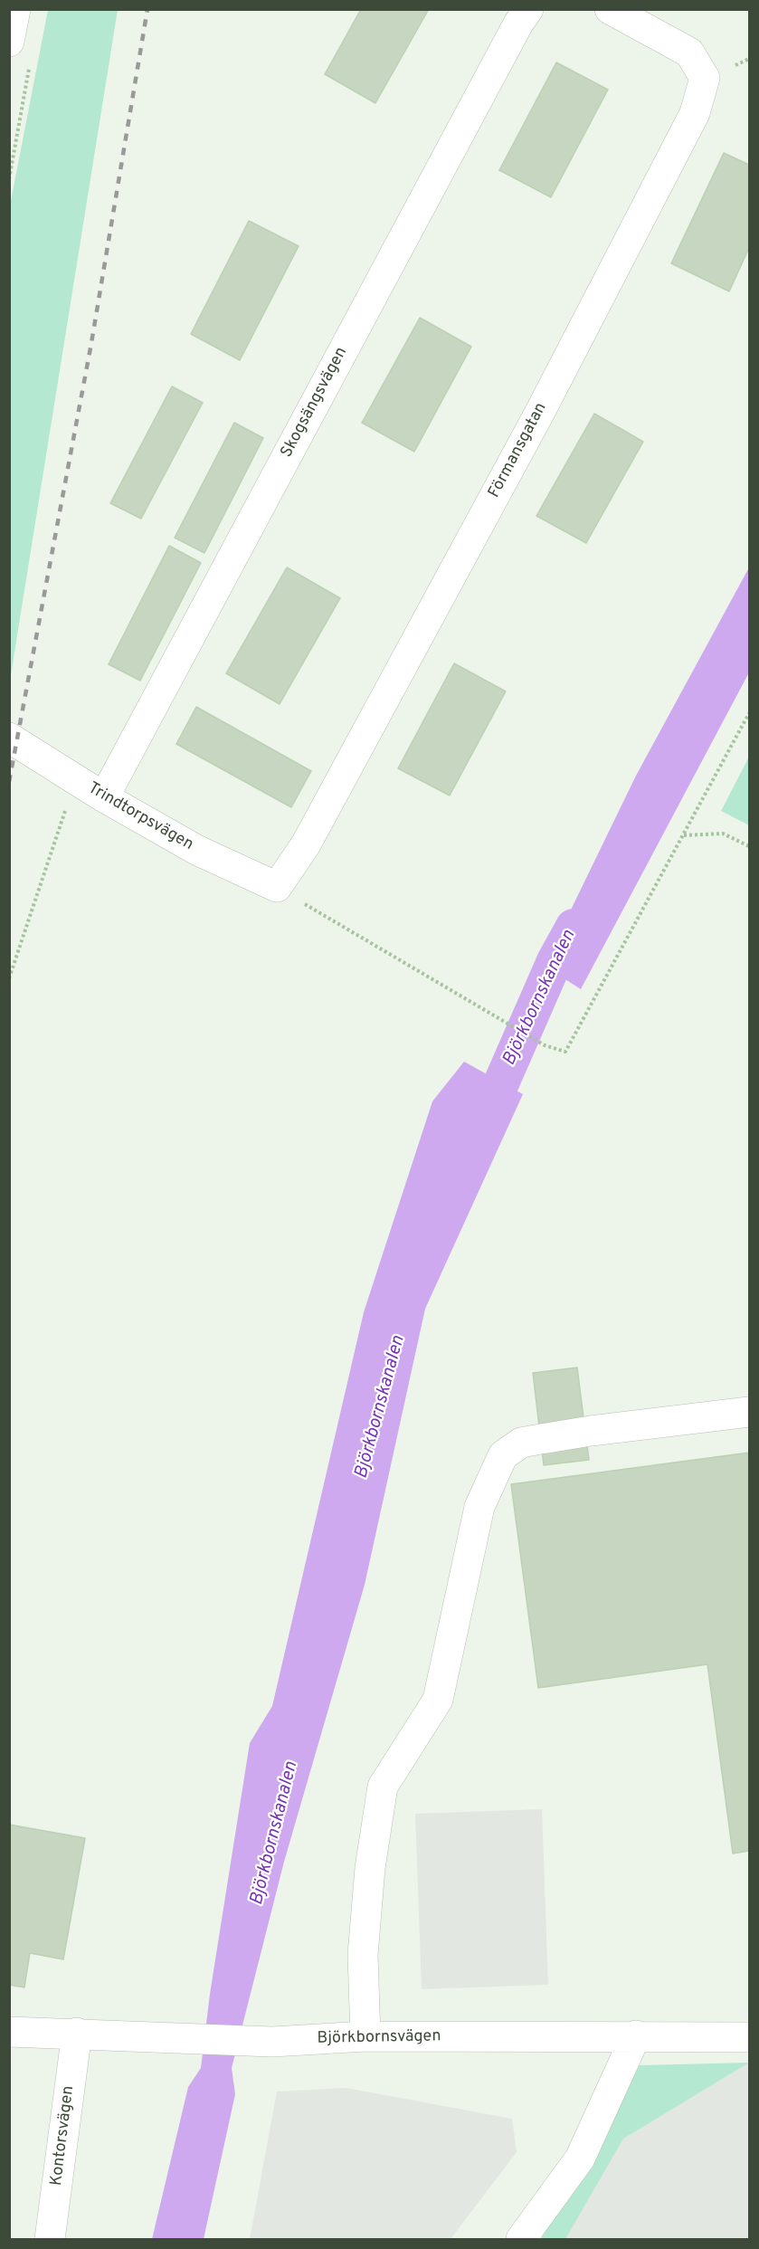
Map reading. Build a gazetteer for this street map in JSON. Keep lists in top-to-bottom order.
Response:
{
  "streets": {
    "street": [
      "Skogsängsvägen",
      "Förmansgatan",
      "Trindtorpsvägen",
      "Björkbornsvägen",
      "Kontorsvägen"
    ]
  },
  "crossings": [
    ["Skogsängsvägen", "Trindtorpsvägen"],
    ["Förmansgatan", "Trindtorpsvägen"],
    ["Björkbornsvägen", "Kontorsvägen"]
  ],
  "water": ["Björkbornskanalen"]
}
